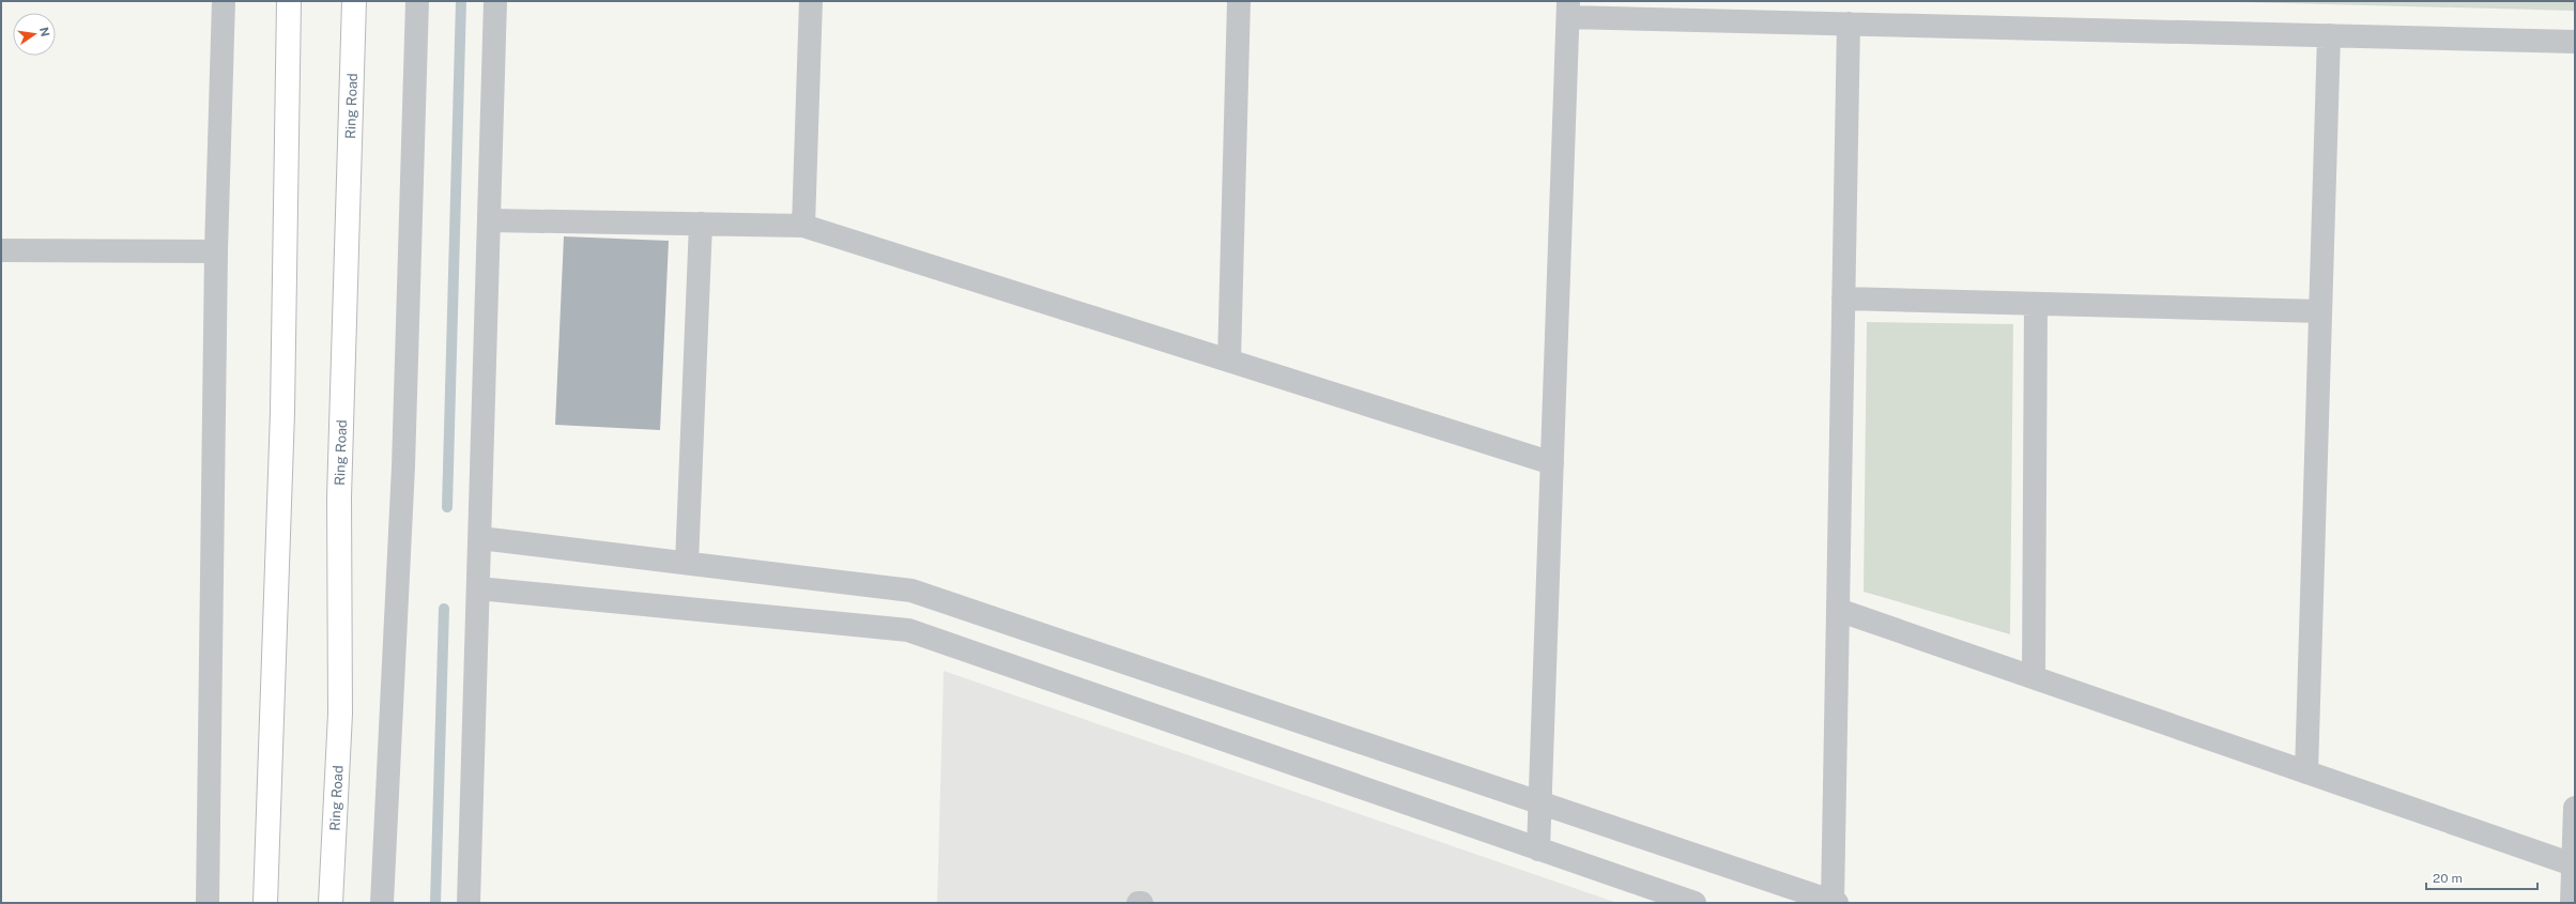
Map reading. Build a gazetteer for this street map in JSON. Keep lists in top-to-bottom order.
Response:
{
  "streets": {
    "highway": ["Ring Road"]
  },
  "scale_bar": "20 m",
  "north": "right"
}
